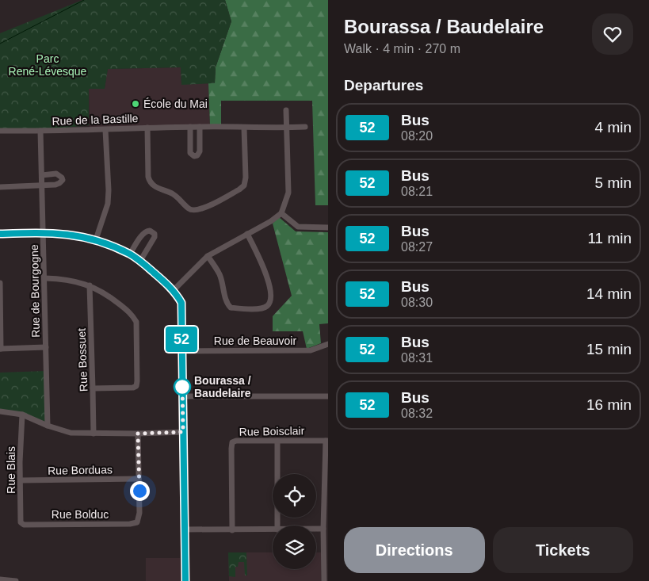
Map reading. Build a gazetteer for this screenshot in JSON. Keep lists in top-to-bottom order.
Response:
{
  "streets": {
    "street": [
      "Rue de la Bastille",
      "Rue de Bourgogne",
      "Rue de Beauvoir",
      "Rue Bossuet",
      "Rue Boisclair",
      "Rue Blais",
      "Rue Borduas",
      "Rue Bolduc"
    ]
  },
  "crossings": [
    ["Rue de la Bastille", "Rue de Bourgogne"],
    ["Rue Blais", "Rue Borduas"],
    ["Rue Blais", "Rue Bolduc"],
    ["Rue Borduas", "Rue Bolduc"]
  ],
  "parks": ["Parc René-Lévesque"],
  "places": ["École du Mai", "Bourassa / Baudelaire"],
  "lines": ["bus line 52"],
  "page": {
    "on_map": "52",
    "heading": [
      ["Bourassa / Baudelaire", "Walk · 4 min · 270 m"],
      "Departures"
    ],
    "list": [
      {
        "mark": "52",
        "name": "Bus",
        "note": "08:20",
        "value": "4 min"
      },
      {
        "mark": "52",
        "name": "Bus",
        "note": "08:21",
        "value": "5 min"
      },
      {
        "mark": "52",
        "name": "Bus",
        "note": "08:27",
        "value": "11 min"
      },
      {
        "mark": "52",
        "name": "Bus",
        "note": "08:30",
        "value": "14 min"
      },
      {
        "mark": "52",
        "name": "Bus",
        "note": "08:31",
        "value": "15 min"
      },
      {
        "mark": "52",
        "name": "Bus",
        "note": "08:32",
        "value": "16 min"
      }
    ],
    "buttons": ["Directions", "Tickets"]
  }
}
